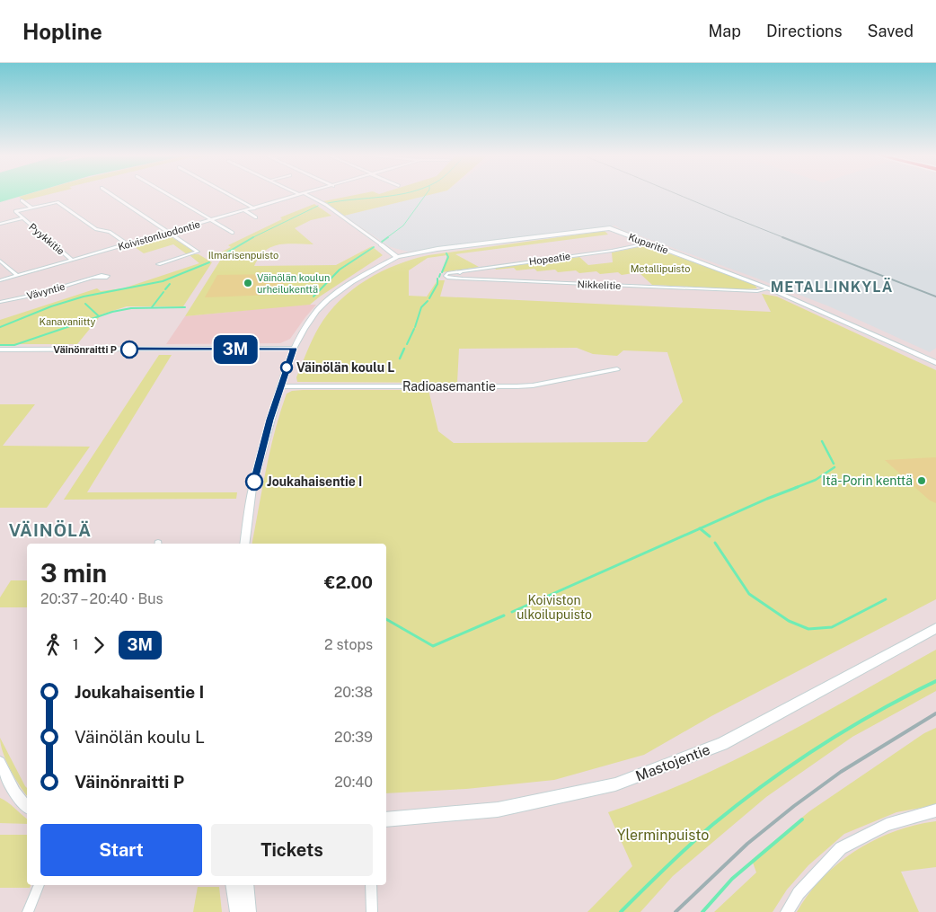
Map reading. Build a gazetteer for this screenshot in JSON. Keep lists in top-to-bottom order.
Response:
{
  "streets": {
    "main road": ["Mastojentie"],
    "street": [
      "Koivistonluodontie",
      "Pyykkitie",
      "Kuparitie",
      "Hopeatie",
      "Nikkelitie",
      "Vävyntie",
      "Radioasemantie"
    ]
  },
  "crossings": [
    ["Koivistonluodontie", "Pyykkitie"],
    ["Kuparitie", "Hopeatie"],
    ["Kuparitie", "Nikkelitie"],
    ["Kuparitie", "Radioasemantie"],
    ["Hopeatie", "Nikkelitie"]
  ],
  "districts": ["METALLINKYLÄ", "VÄINÖLÄ"],
  "parks": [
    "Ilmarisenpuisto",
    "Metallipuisto",
    "Kanavaniitty",
    "Koiviston ulkoilupuisto",
    "Ylerminpuisto"
  ],
  "places": [
    "Väinölän koulun urheilukenttä",
    "Väinönraitti P",
    "Väinölän koulu L",
    "Itä-Porin kenttä",
    "Joukahaisentie I"
  ],
  "lines": ["bus line 3M"],
  "page": {
    "header": "Hopline",
    "nav": ["Map", "Directions", "Saved"],
    "on_map": "3M",
    "heading": ["3 min", "20:37 – 20:40 · Bus", "€2.00"],
    "legs": ["1", "3M", "2 stops"],
    "list": [
      {
        "name": "Joukahaisentie I",
        "value": "20:38"
      },
      {
        "name": "Väinölän koulu L",
        "value": "20:39"
      },
      {
        "name": "Väinönraitti P",
        "value": "20:40"
      }
    ],
    "buttons": ["Start", "Tickets"]
  }
}
